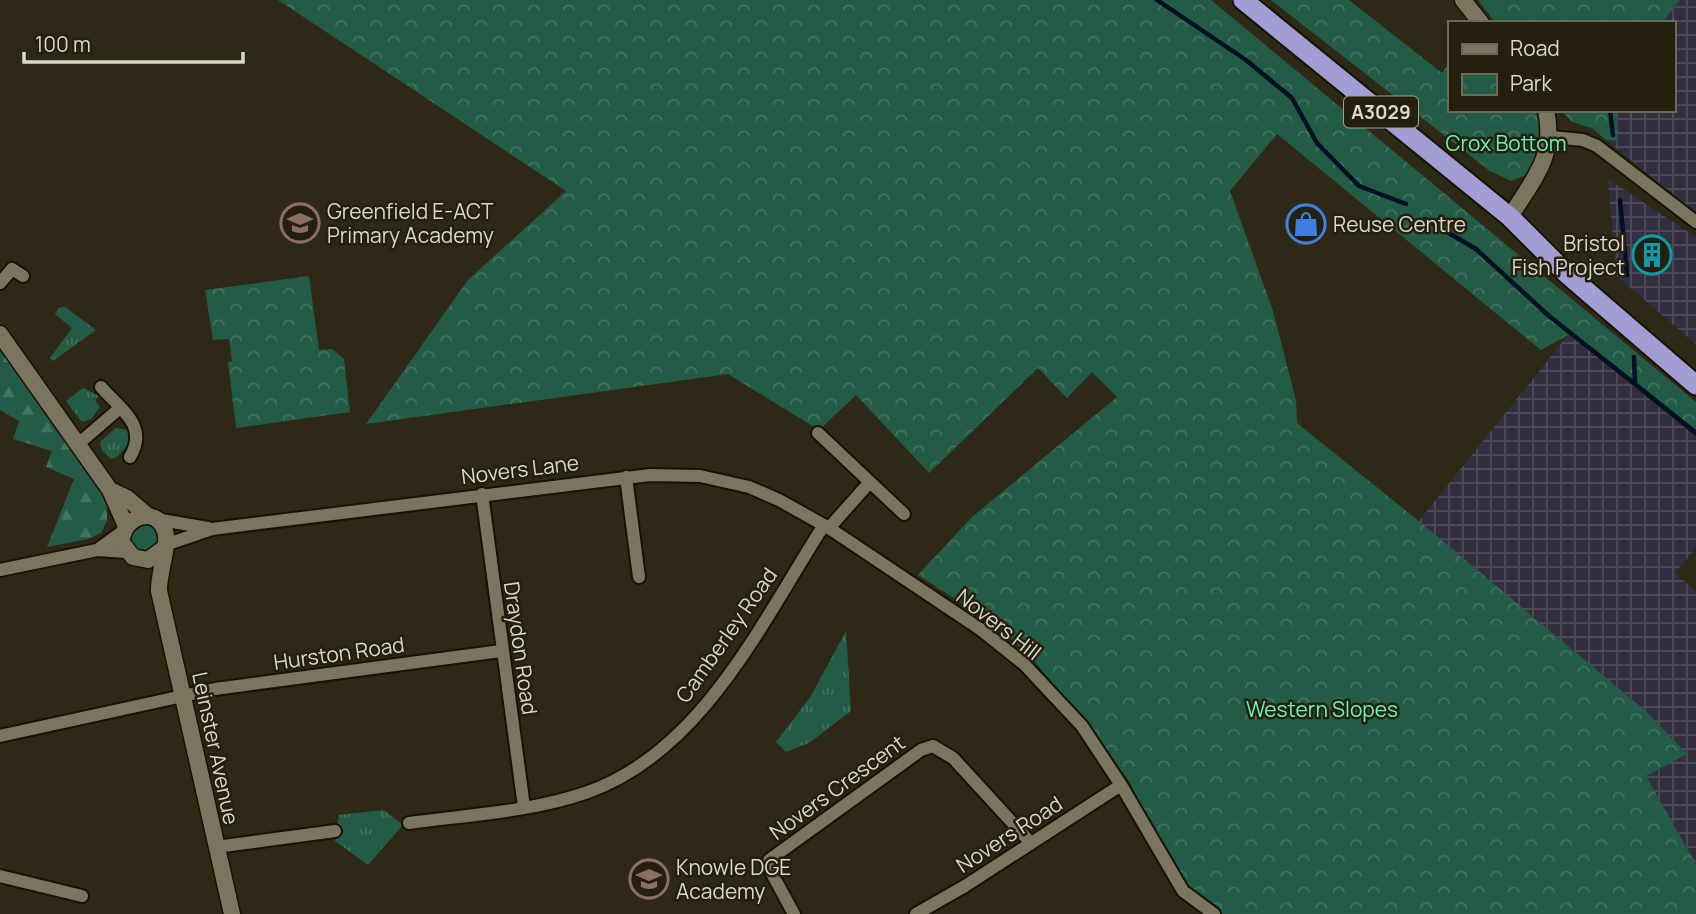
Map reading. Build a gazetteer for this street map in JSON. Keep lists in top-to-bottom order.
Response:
{
  "streets": {
    "highway": ["A3029"],
    "street": [
      "Novers Lane",
      "Novers Hill",
      "Camberley Road",
      "Draydon Road",
      "Hurston Road",
      "Leinster Avenue",
      "Novers Crescent",
      "Novers Road"
    ]
  },
  "crossings": [
    ["Novers Lane", "Novers Hill"],
    ["Novers Lane", "Camberley Road"],
    ["Novers Lane", "Draydon Road"],
    ["Novers Lane", "Leinster Avenue"],
    ["Novers Hill", "Camberley Road"],
    ["Novers Hill", "Novers Road"],
    ["Camberley Road", "Draydon Road"],
    ["Draydon Road", "Hurston Road"],
    ["Hurston Road", "Leinster Avenue"],
    ["Novers Crescent", "Novers Road"]
  ],
  "parks": ["Crox Bottom", "Western Slopes"],
  "places": {
    "school or university": ["Greenfield E-ACT Primary Academy", "Knowle DGE Academy"],
    "shop": ["Reuse Centre"],
    "building": ["Bristol Fish Project"]
  },
  "legend": ["Road", "Park"],
  "scale_bar": "100 m"
}
